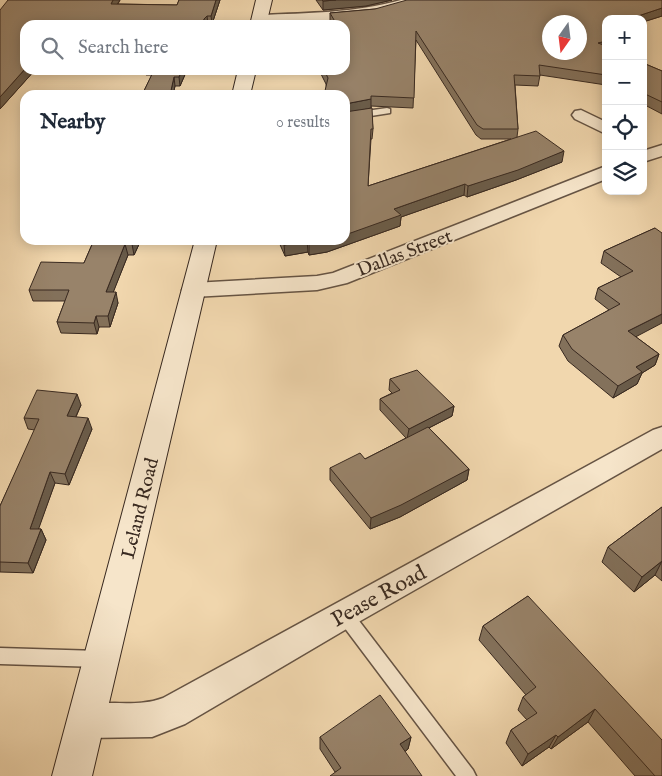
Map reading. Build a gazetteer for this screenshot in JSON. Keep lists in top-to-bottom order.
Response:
{
  "streets": {
    "main road": ["Leland Road"],
    "street": ["Dallas Street", "Pease Road"]
  },
  "crossings": [
    ["Dallas Street", "Leland Road"],
    ["Leland Road", "Pease Road"]
  ],
  "north": "bottom",
  "page": {
    "map_buttons": ["+", "−"],
    "search": "Search here",
    "heading": ["Nearby", "0 results"]
  }
}
